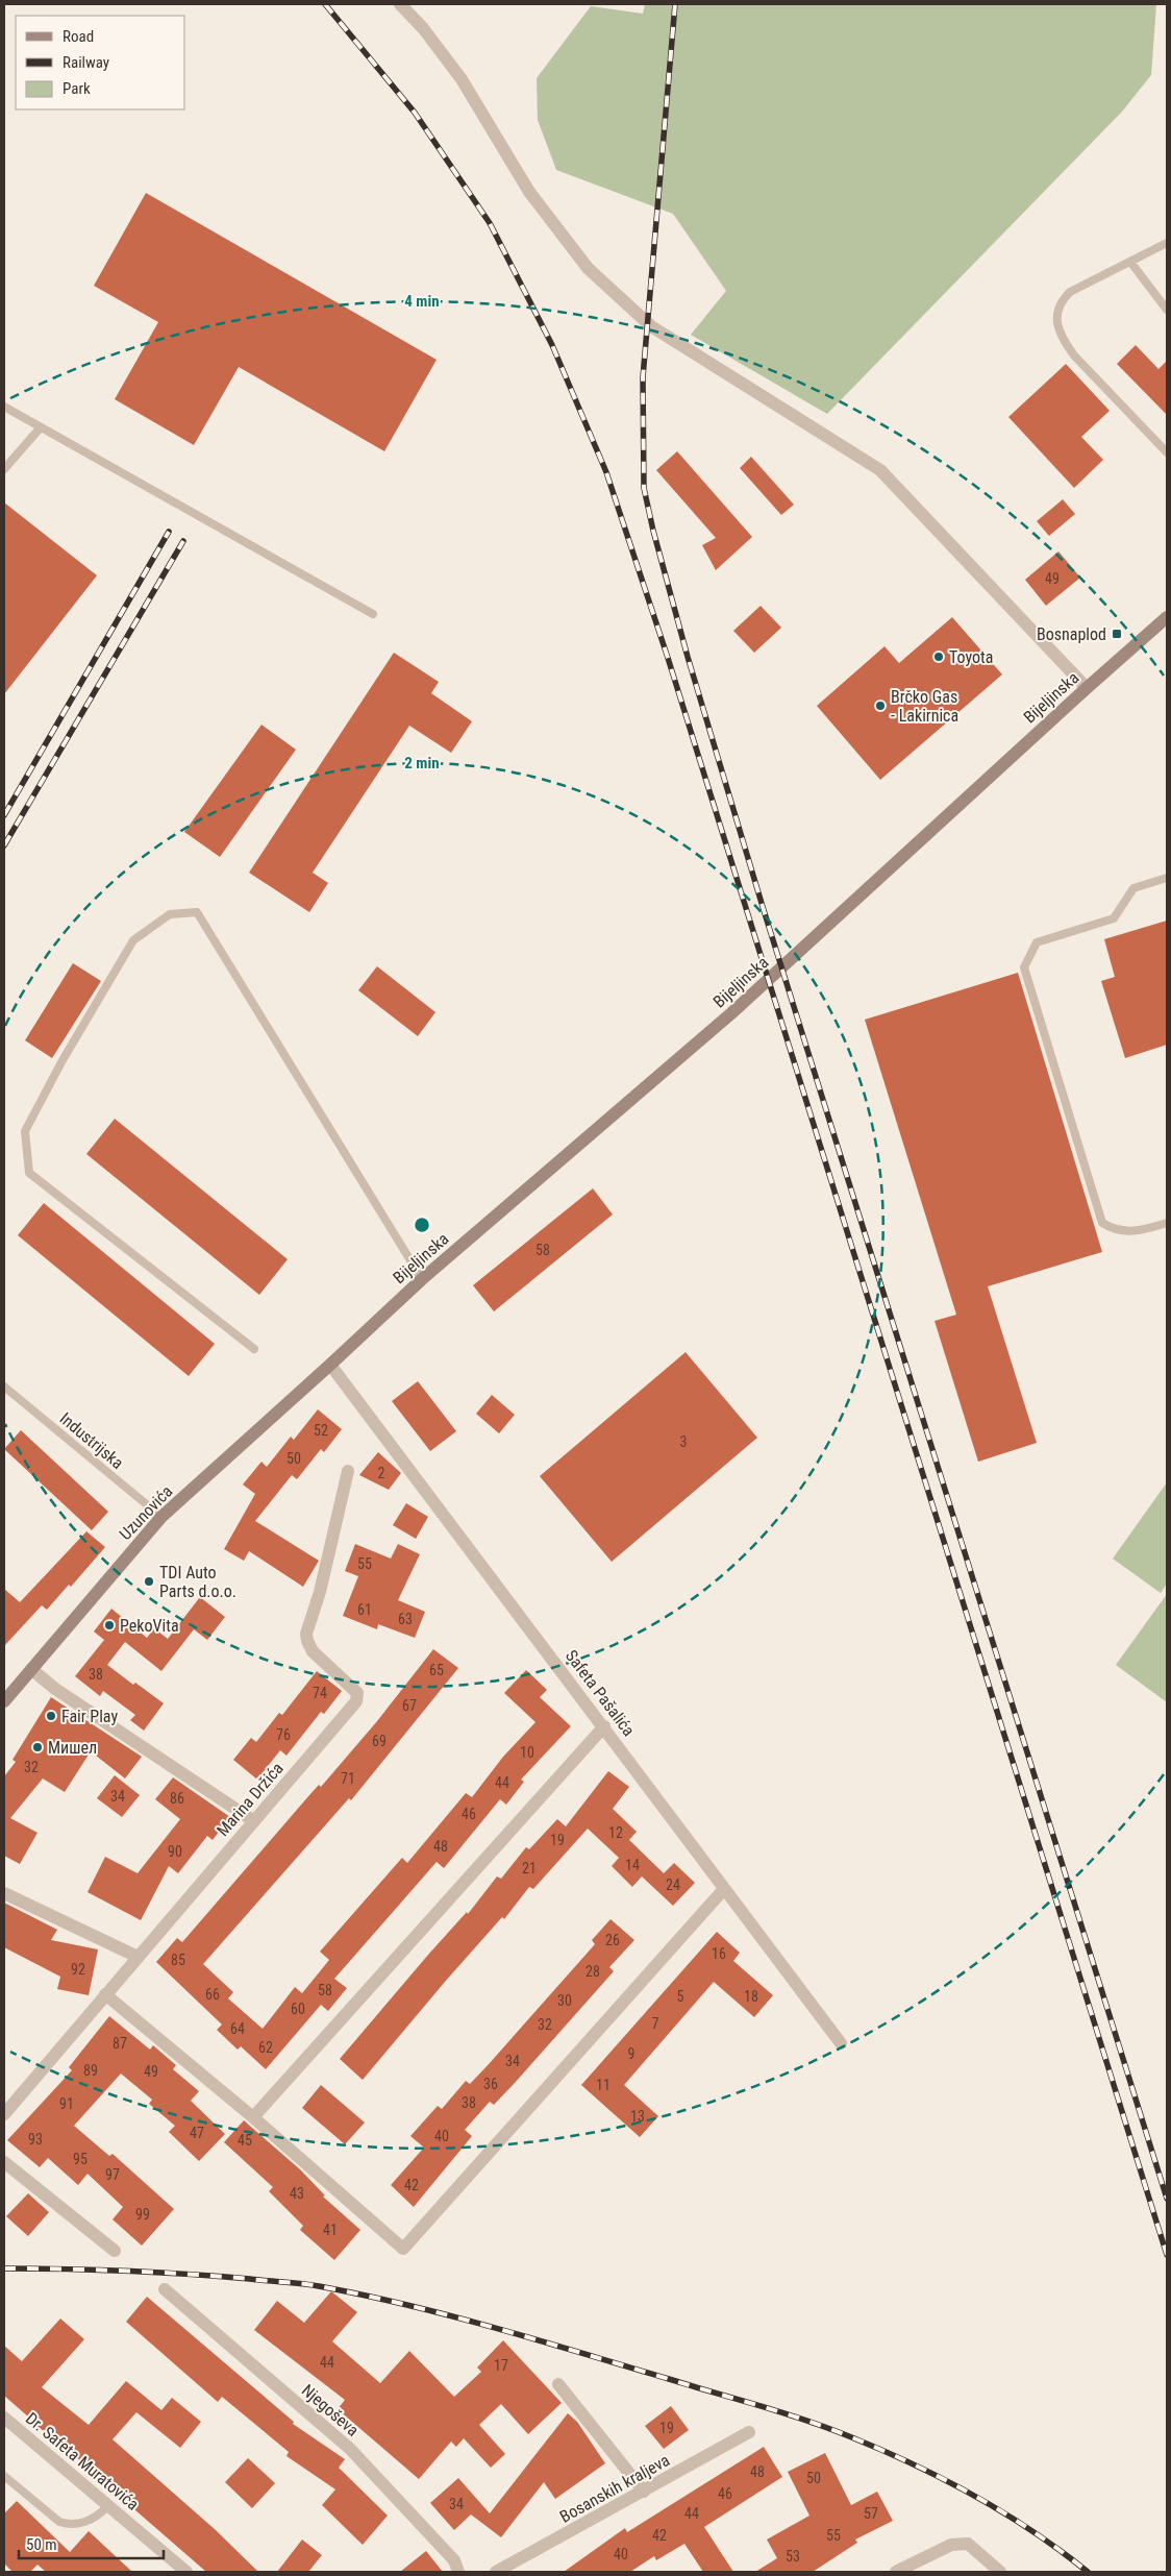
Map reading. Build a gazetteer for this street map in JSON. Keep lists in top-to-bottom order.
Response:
{
  "streets": {
    "main road": ["Bijeljinska", "Uzunovića"],
    "street": [
      "Safeta Pašalića",
      "Marina Držića",
      "Njegoševa",
      "Dr. Safeta Muratovića",
      "Bosanskih kraljeva"
    ],
    "lane": ["Industrijska"]
  },
  "crossings": [
    ["Bijeljinska", "Uzunovića"],
    ["Bijeljinska", "Safeta Pašalića"],
    ["Industrijska", "Uzunovića"],
    ["Uzunovića", "Safeta Pašalića"]
  ],
  "places": {
    "transit": ["Bosnaplod"],
    "other": [
      "Toyota",
      "Brčko Gas - Lakirnica",
      "TDI Auto Parts d.o.o.",
      "PekoVita",
      "Fair Play",
      "Мишел"
    ]
  },
  "house_numbers": [
    "49",
    "58",
    "52",
    "3",
    "50",
    "2",
    "55",
    "61",
    "63",
    "65",
    "38",
    "74",
    "67",
    "76",
    "69",
    "10",
    "32",
    "71",
    "44",
    "34",
    "86",
    "46",
    "12",
    "19",
    "48",
    "90",
    "14",
    "21",
    "24",
    "26",
    "16",
    "85",
    "92",
    "28",
    "58",
    "66",
    "5",
    "18",
    "30",
    "60",
    "7",
    "32",
    "64",
    "87",
    "62",
    "9",
    "34",
    "89",
    "49",
    "36",
    "11",
    "38",
    "91",
    "13",
    "47",
    "40",
    "93",
    "45",
    "95",
    "97",
    "42",
    "43",
    "99",
    "41",
    "44",
    "17",
    "19",
    "48",
    "50",
    "46",
    "34",
    "44",
    "57",
    "42",
    "55",
    "40",
    "53"
  ],
  "legend": ["Road", "Railway", "Park"],
  "scale_bar": "50 m",
  "rings": ["4 min", "2 min"]
}
